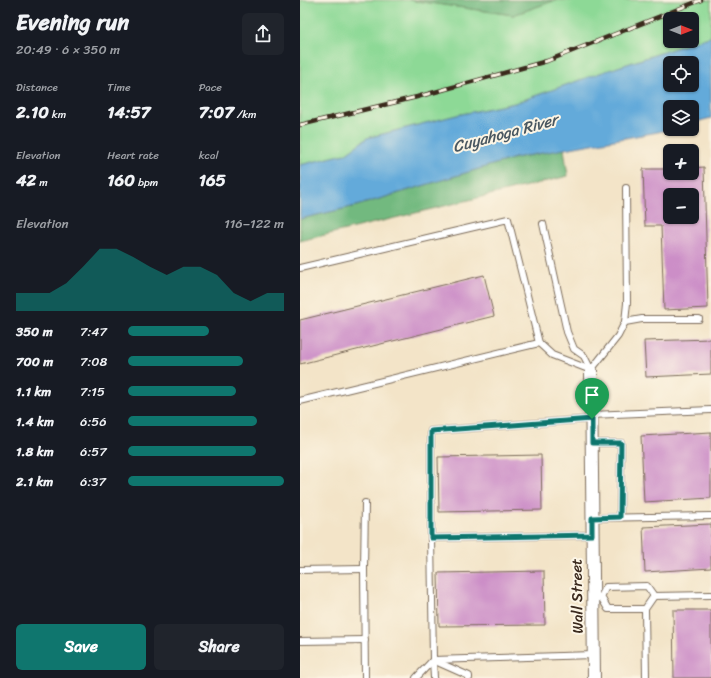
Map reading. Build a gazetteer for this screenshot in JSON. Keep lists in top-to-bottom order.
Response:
{
  "streets": {
    "street": ["Wall Street"]
  },
  "water": ["Cuyahoga River"],
  "north": "right",
  "page": {
    "heading": ["Evening run", "20:49 · 6 × 350 m"],
    "map_buttons": ["+", "−"],
    "stats": [
      ["Distance", "2.10 km"],
      ["Time", "14:57"],
      ["Pace", "7:07 /km"],
      ["Elevation", "42 m"],
      ["Heart rate", "160 bpm"],
      ["kcal", "165"]
    ],
    "chart": ["Elevation", "116–122 m"],
    "list": [
      {
        "name": "350 m",
        "note": "7:47"
      },
      {
        "name": "700 m",
        "note": "7:08"
      },
      {
        "name": "1.1 km",
        "note": "7:15"
      },
      {
        "name": "1.4 km",
        "note": "6:56"
      },
      {
        "name": "1.8 km",
        "note": "6:57"
      },
      {
        "name": "2.1 km",
        "note": "6:37"
      }
    ],
    "buttons": ["Save", "Share"]
  }
}
